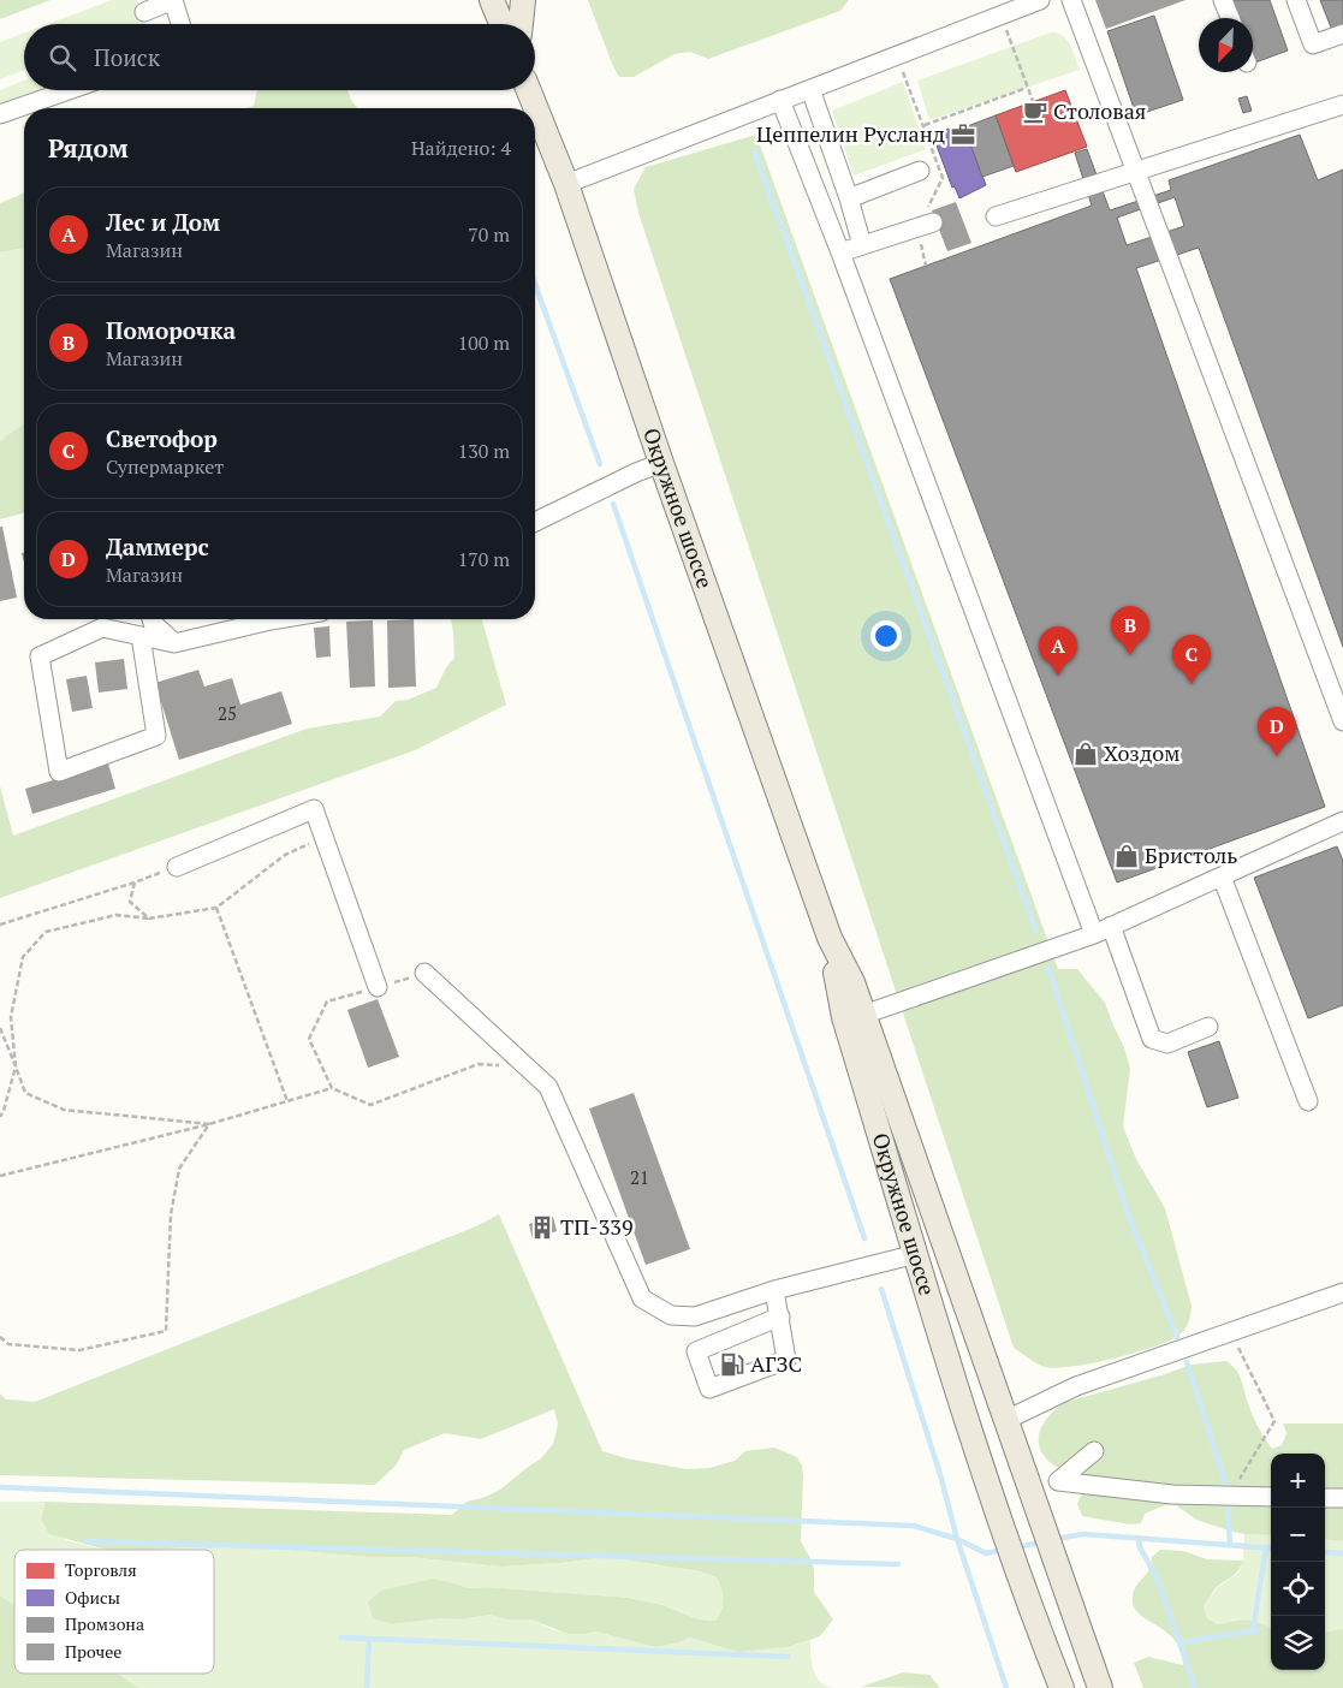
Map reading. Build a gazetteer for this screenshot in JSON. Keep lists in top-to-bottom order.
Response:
{
  "streets": {
    "main road": ["Окружное шоссе"]
  },
  "places": {
    "cafe": ["Столовая"],
    "office": ["Цеппелин Русланд"],
    "shop": ["Хоздом", "Бристоль"],
    "building": ["ТП-339"],
    "fuel station": ["АГЗС"]
  },
  "house_numbers": ["25", "21"],
  "legend": [
    "Торговля",
    "Офисы",
    "Промзона",
    "Прочее"
  ],
  "north": "bottom left",
  "page": {
    "search": "Поиск",
    "heading": ["Рядом", "Найдено: 4"],
    "list": [
      {
        "mark": "A",
        "name": "Лес и Дом",
        "note": "Магазин",
        "value": "70 m"
      },
      {
        "mark": "B",
        "name": "Поморочка",
        "note": "Магазин",
        "value": "100 m"
      },
      {
        "mark": "C",
        "name": "Светофор",
        "note": "Супермаркет",
        "value": "130 m"
      },
      {
        "mark": "D",
        "name": "Даммерс",
        "note": "Магазин",
        "value": "170 m"
      }
    ],
    "pins": [
      "B",
      "A",
      "C",
      "D"
    ],
    "map_buttons": ["+", "−"]
  }
}
